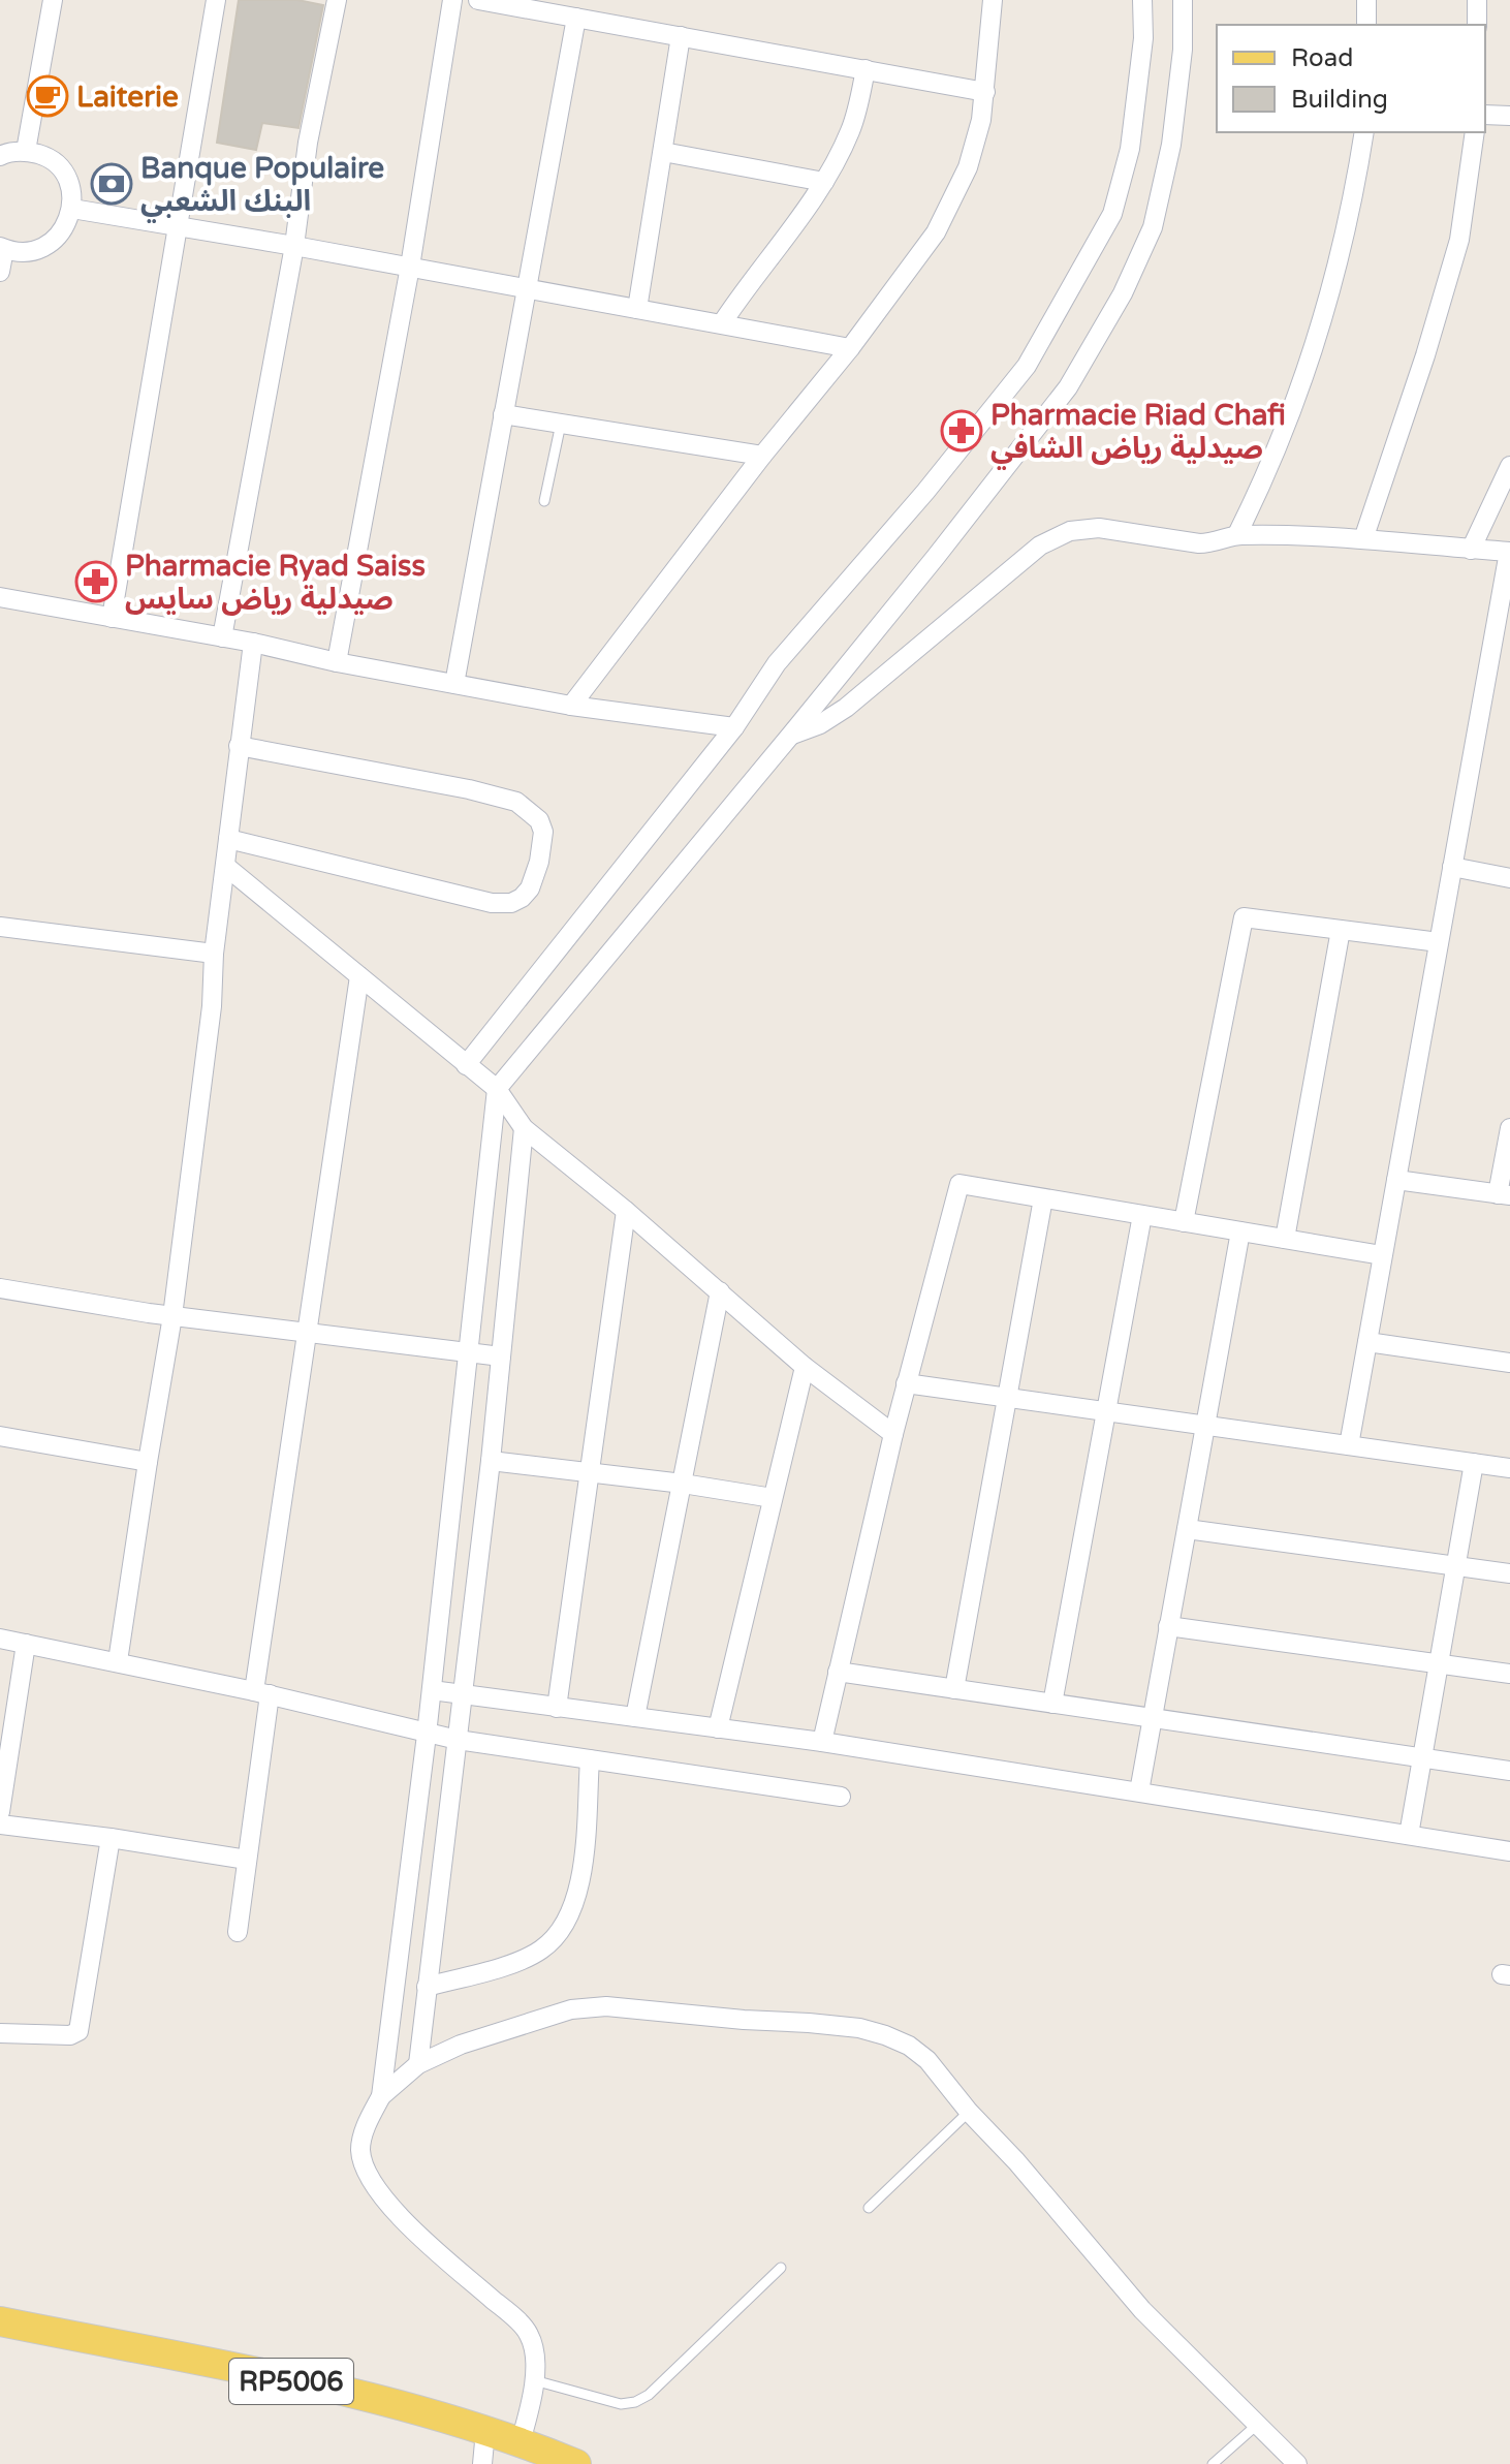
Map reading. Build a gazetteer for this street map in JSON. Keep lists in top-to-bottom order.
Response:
{
  "streets": {
    "main road": ["RP5006"]
  },
  "places": {
    "cafe": ["Laiterie"],
    "bank": ["Banque Populaire البنك الشعبي"],
    "pharmacy": ["Pharmacie Riad Chafi صيدلية رياض الشافي", "Pharmacie Ryad Saiss صيدلية رياض سايس"]
  },
  "legend": ["Road", "Building"]
}
